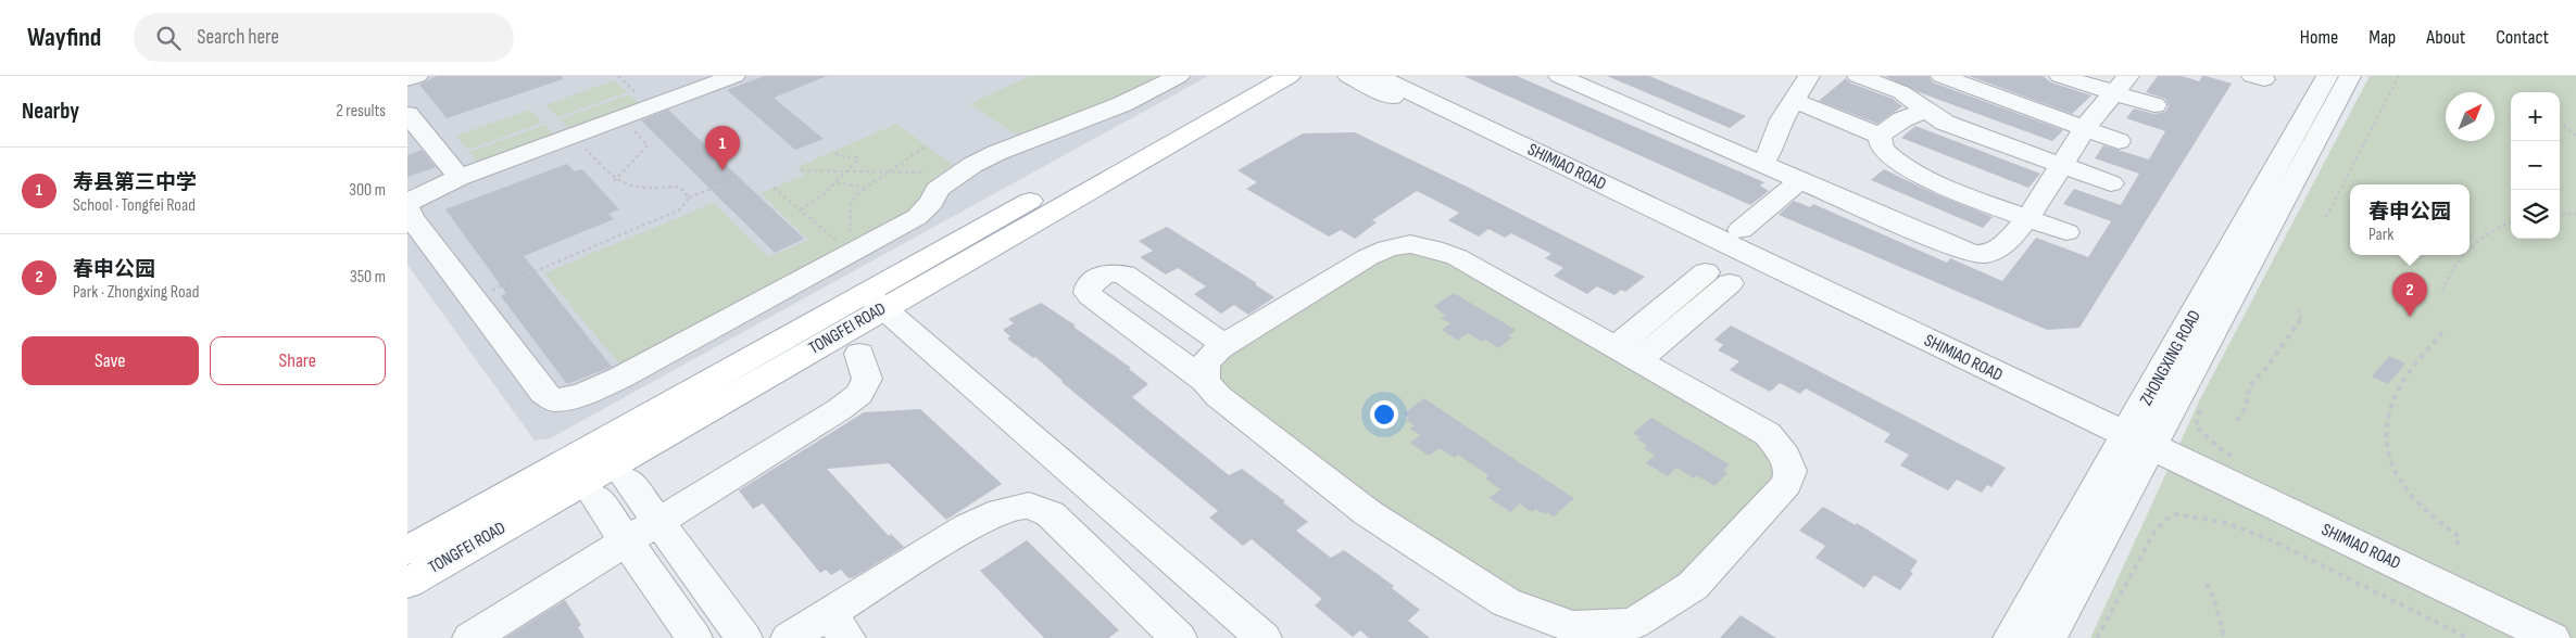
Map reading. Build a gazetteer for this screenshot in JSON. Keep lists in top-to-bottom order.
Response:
{
  "streets": {
    "main road": ["TONGFEI ROAD"],
    "street": ["SHIMIAO ROAD", "ZHONGXING ROAD"]
  },
  "crossings": [
    ["SHIMIAO ROAD", "ZHONGXING ROAD"]
  ],
  "north": "top right",
  "page": {
    "header": "Wayfind",
    "search": "Search here",
    "nav": [
      "Home",
      "Map",
      "About",
      "Contact"
    ],
    "heading": ["Nearby", "2 results"],
    "map_buttons": ["+", "−"],
    "pins": ["1", "2"],
    "list": [
      {
        "mark": "1",
        "name": "寿县第三中学",
        "note": "School · Tongfei Road",
        "value": "300 m"
      },
      {
        "mark": "2",
        "name": "春申公园",
        "note": "Park · Zhongxing Road",
        "value": "350 m"
      }
    ],
    "popup": ["春申公园", "Park"],
    "buttons": ["Save", "Share"]
  }
}
